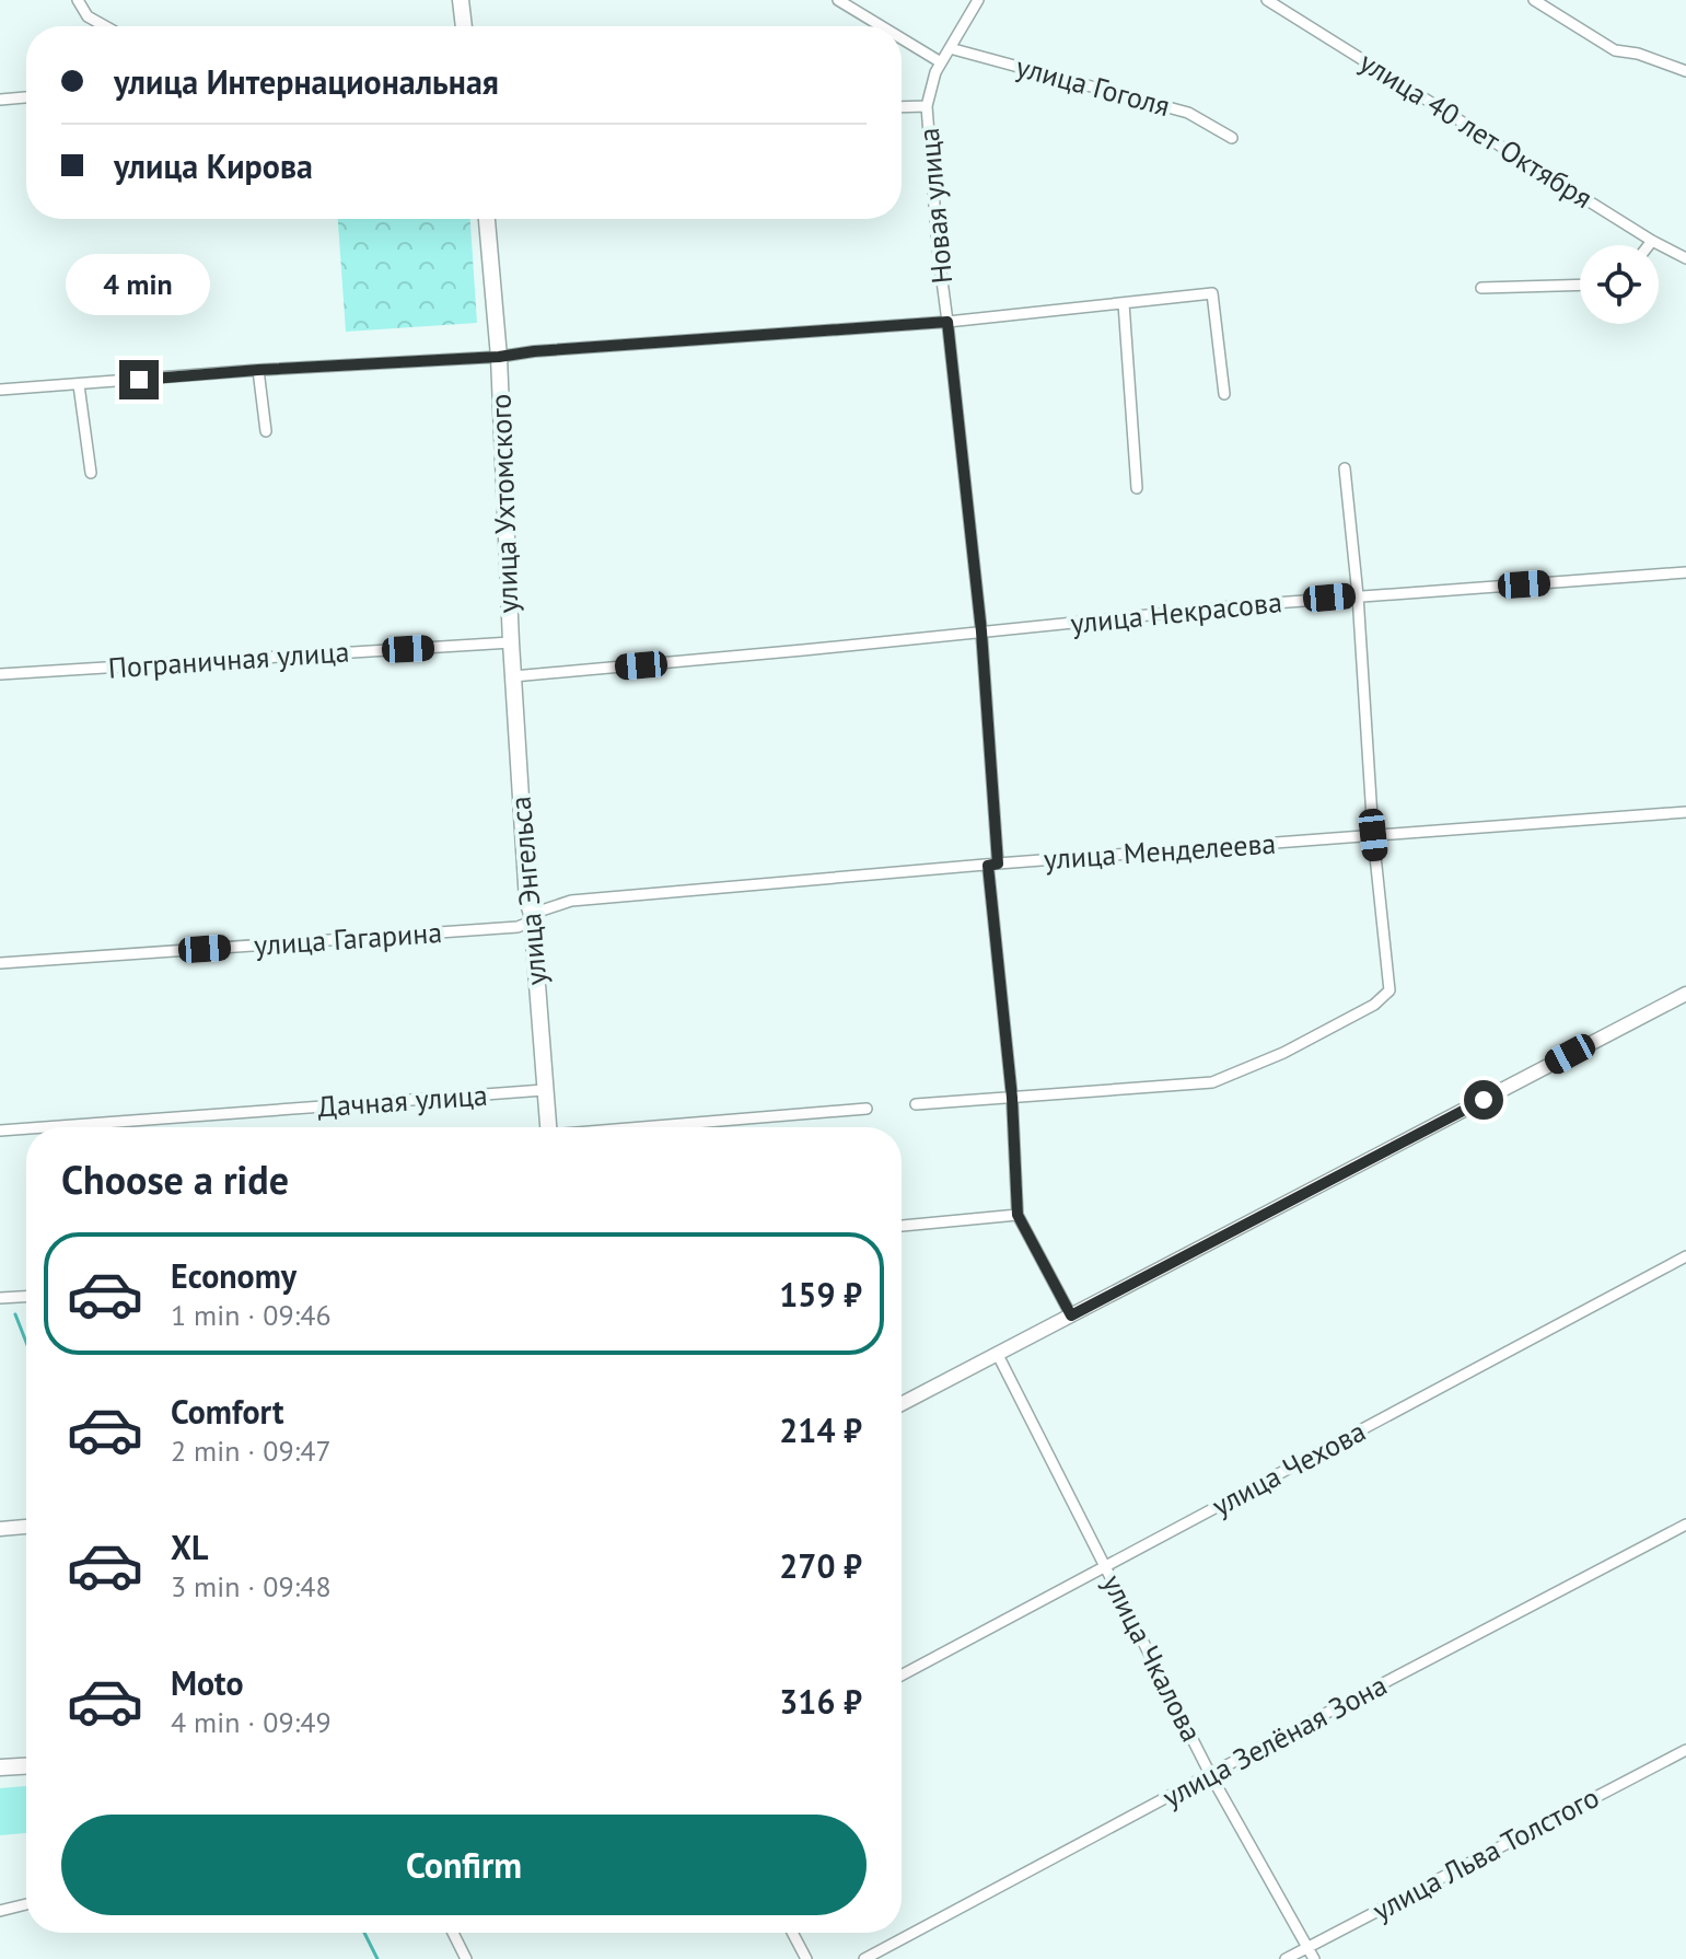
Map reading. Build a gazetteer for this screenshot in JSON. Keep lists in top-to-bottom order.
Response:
{
  "streets": {
    "main road": ["улица Ухтомского", "улица Энгельса"],
    "street": [
      "улица Гоголя",
      "улица 40 лет Октября",
      "Новая улица",
      "улица Некрасова",
      "Пограничная улица",
      "улица Менделеева",
      "улица Гагарина",
      "Дачная улица",
      "улица Чехова",
      "улица Чкалова",
      "улица Зелёная Зона",
      "улица Льва Толстого"
    ]
  },
  "crossings": [
    ["улица Гоголя", "Новая улица"],
    ["Новая улица", "улица Некрасова"],
    ["Новая улица", "улица Менделеева"],
    ["улица Ухтомского", "Пограничная улица"],
    ["улица Ухтомского", "улица Энгельса"],
    ["улица Некрасова", "улица Энгельса"],
    ["Пограничная улица", "улица Энгельса"],
    ["улица Менделеева", "улица Энгельса"],
    ["улица Менделеева", "улица Гагарина"],
    ["улица Энгельса", "улица Гагарина"],
    ["улица Энгельса", "Дачная улица"],
    ["улица Чехова", "улица Чкалова"],
    ["улица Чкалова", "улица Зелёная Зона"],
    ["улица Чкалова", "улица Льва Толстого"]
  ],
  "page": {
    "banner": ["улица Интернациональная", "улица Кирова"],
    "bubble": "4 min",
    "heading": "Choose a ride",
    "list": [
      {
        "name": "Economy",
        "note": "1 min · 09:46",
        "value": "159 ₽"
      },
      {
        "name": "Comfort",
        "note": "2 min · 09:47",
        "value": "214 ₽"
      },
      {
        "name": "XL",
        "note": "3 min · 09:48",
        "value": "270 ₽"
      },
      {
        "name": "Moto",
        "note": "4 min · 09:49",
        "value": "316 ₽"
      }
    ],
    "buttons": "Confirm"
  }
}
